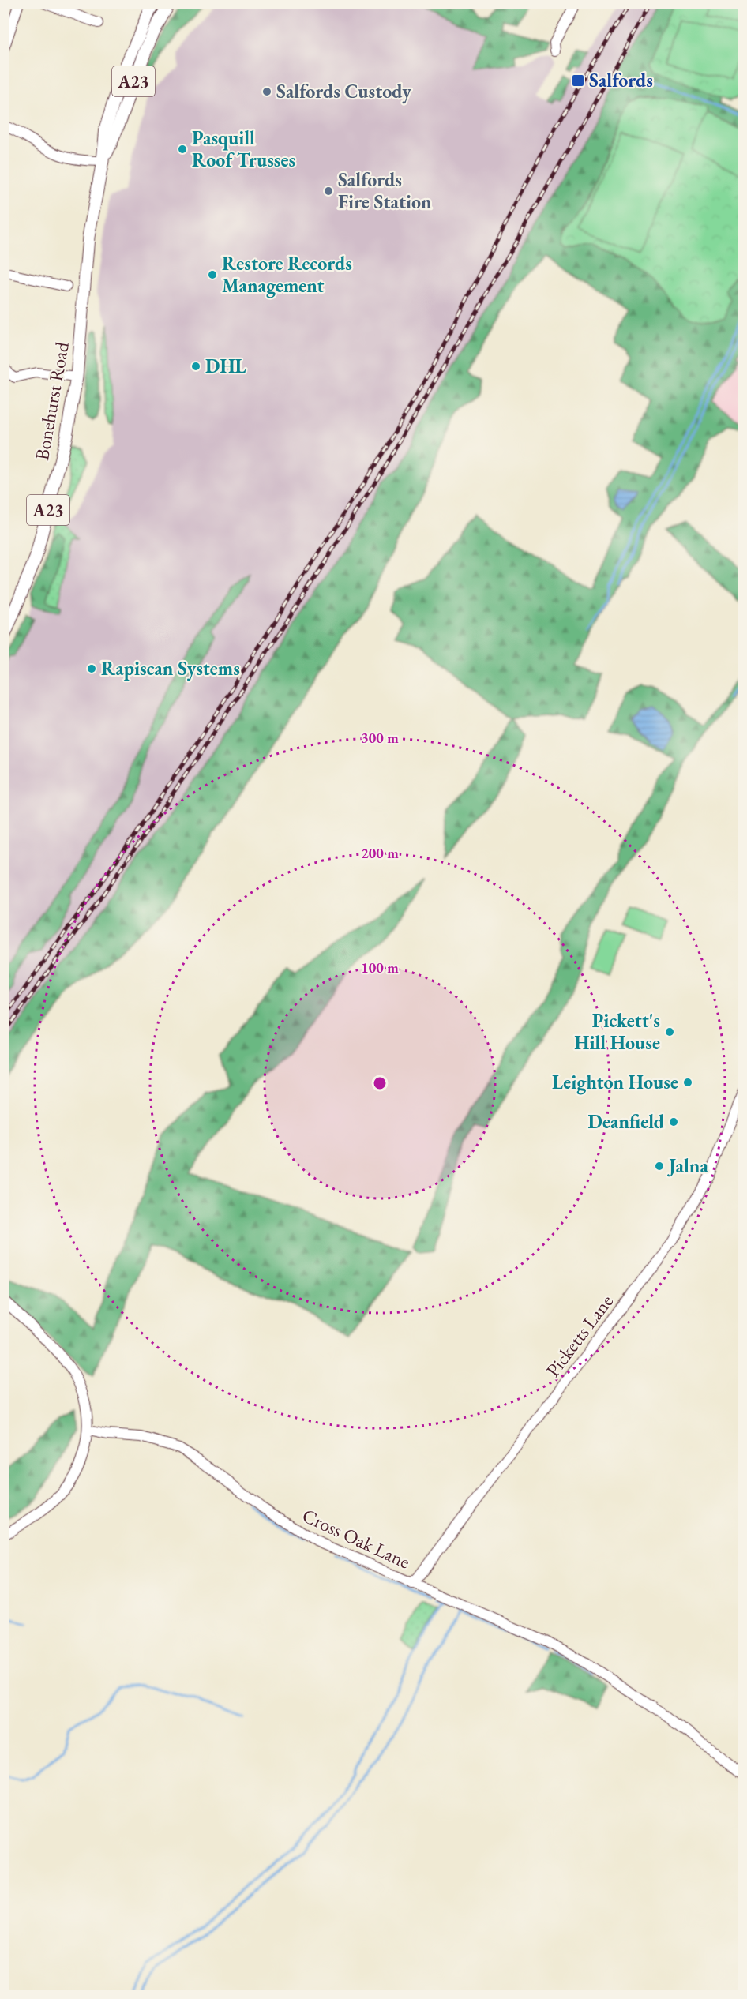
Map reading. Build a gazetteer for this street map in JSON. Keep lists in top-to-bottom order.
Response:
{
  "streets": {
    "main road": ["A23", "Bonehurst Road"],
    "street": ["Picketts Lane", "Cross Oak Lane"]
  },
  "crossings": [
    ["Picketts Lane", "Cross Oak Lane"]
  ],
  "places": {
    "transit": ["Salfords"],
    "other": [
      "Salfords Custody",
      "Pasquill Roof Trusses",
      "Salfords Fire Station",
      "Restore Records Management",
      "DHL",
      "Rapiscan Systems",
      "Pickett's Hill House",
      "Leighton House",
      "Deanfield",
      "Jalna"
    ]
  },
  "rings": ["300 m", "200 m", "100 m"]
}
